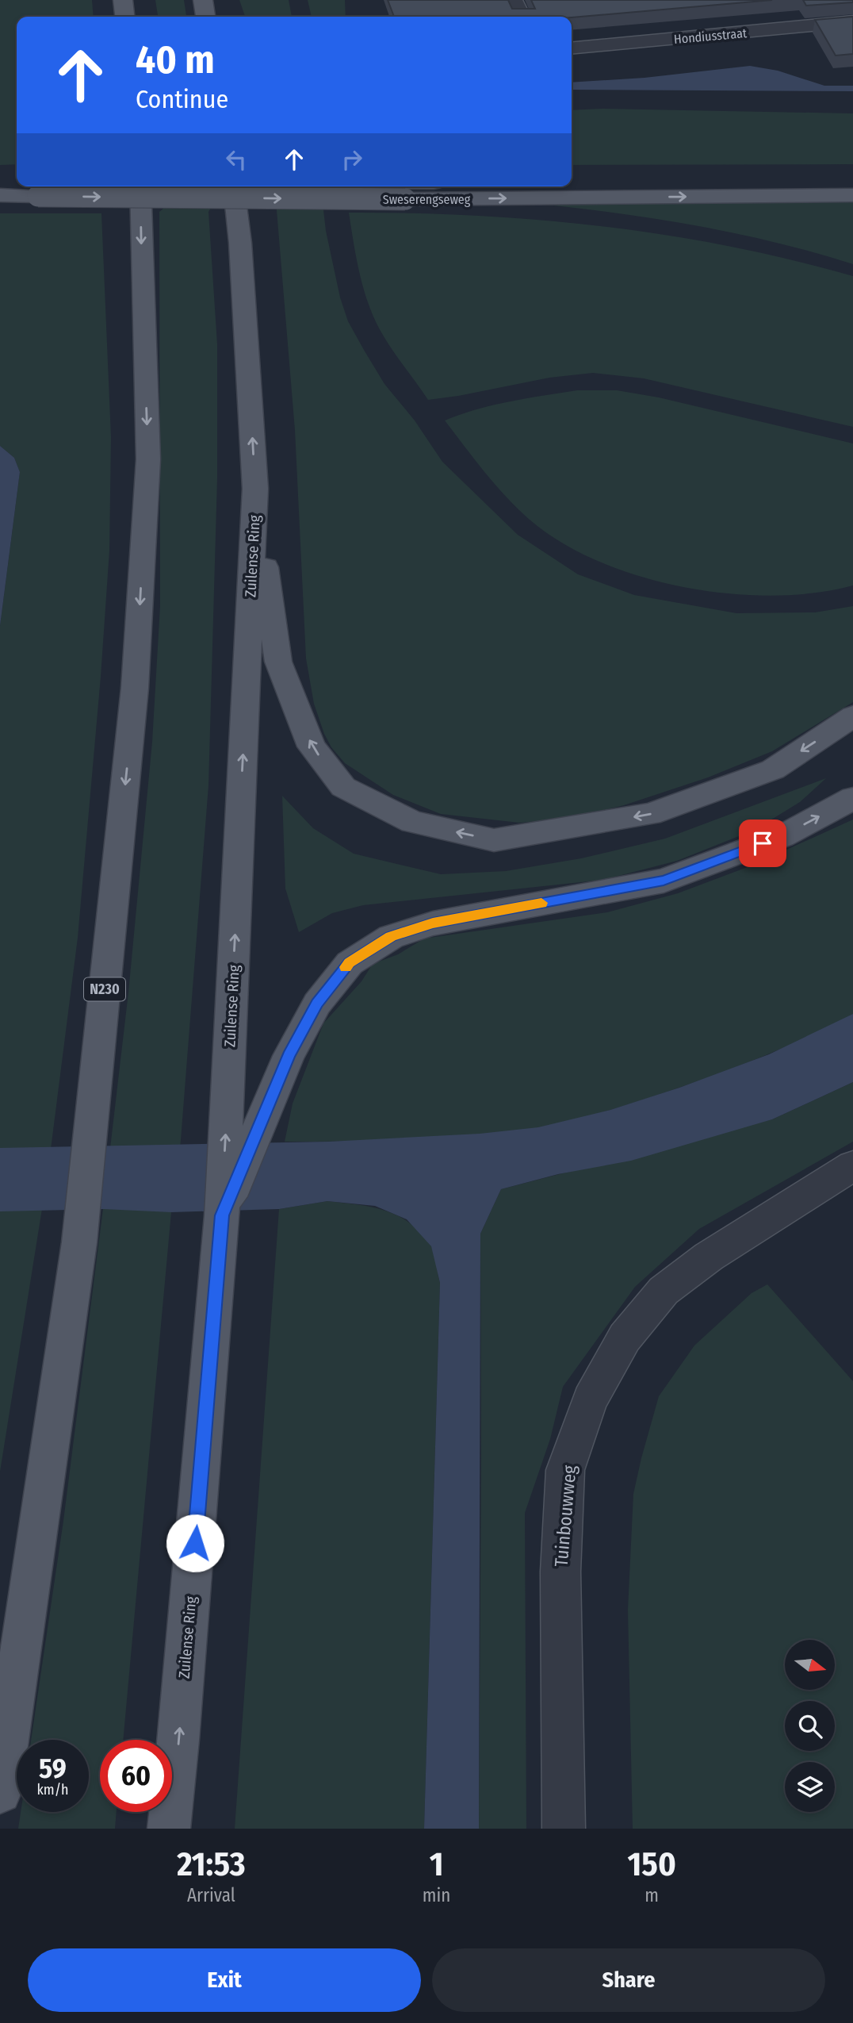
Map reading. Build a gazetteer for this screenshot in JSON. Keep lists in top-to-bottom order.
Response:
{
  "streets": {
    "main road": ["Sweserengseweg", "Zuilense Ring", "N230"],
    "street": ["Hondiusstraat", "Tuinbouwweg"]
  },
  "north": "right",
  "page": {
    "turn": ["40 m", "Continue"],
    "speed": "59 km/h",
    "limit": "60",
    "eta": [
      "21:53",
      "Arrival",
      "1",
      "min",
      "150",
      "m"
    ],
    "buttons": ["Exit", "Share"]
  }
}
